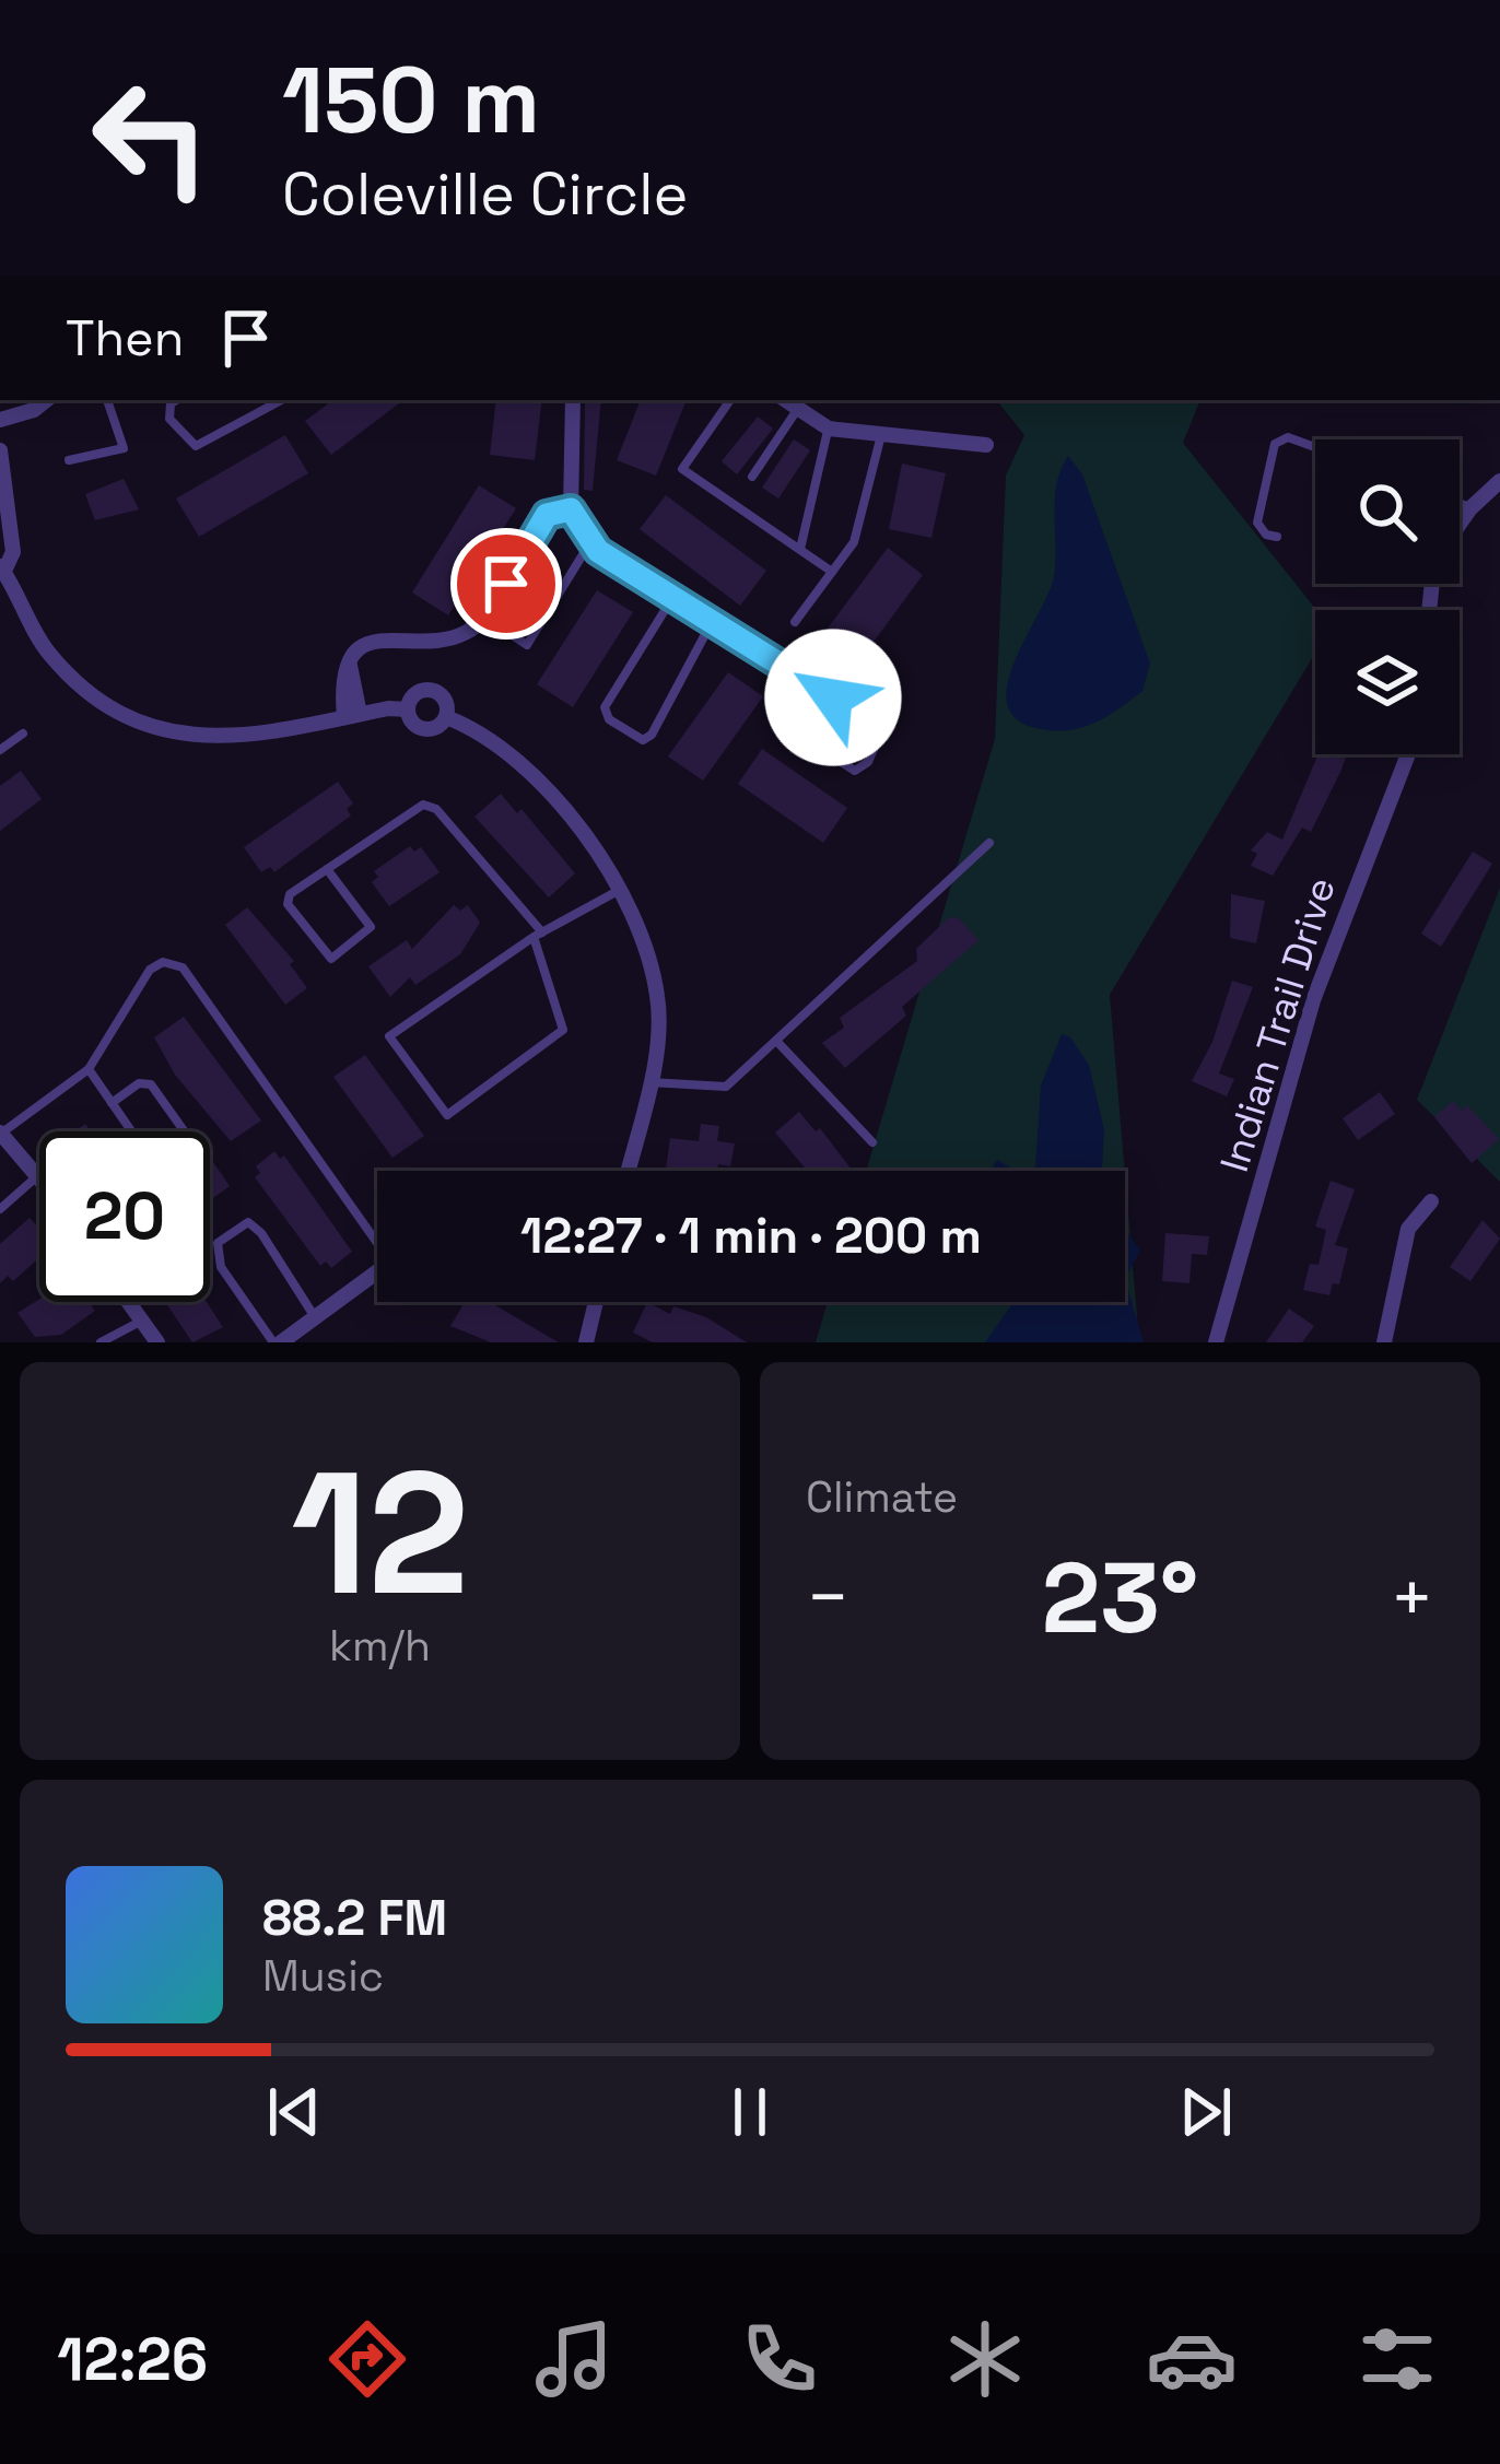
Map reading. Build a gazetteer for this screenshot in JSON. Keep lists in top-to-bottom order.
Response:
{
  "streets": {
    "street": ["Indian Trail Drive"]
  },
  "page": {
    "turn": ["150 m", "Coleville Circle"],
    "then": "Then",
    "limit": "20",
    "trip": "12:27 · 1 min · 200 m",
    "tile": [
      ["12", "km/h"],
      "Climate"
    ],
    "heat": ["−", "23°", "+"],
    "song": ["88.2 FM", "Music"],
    "tabs": "12:26"
  }
}
